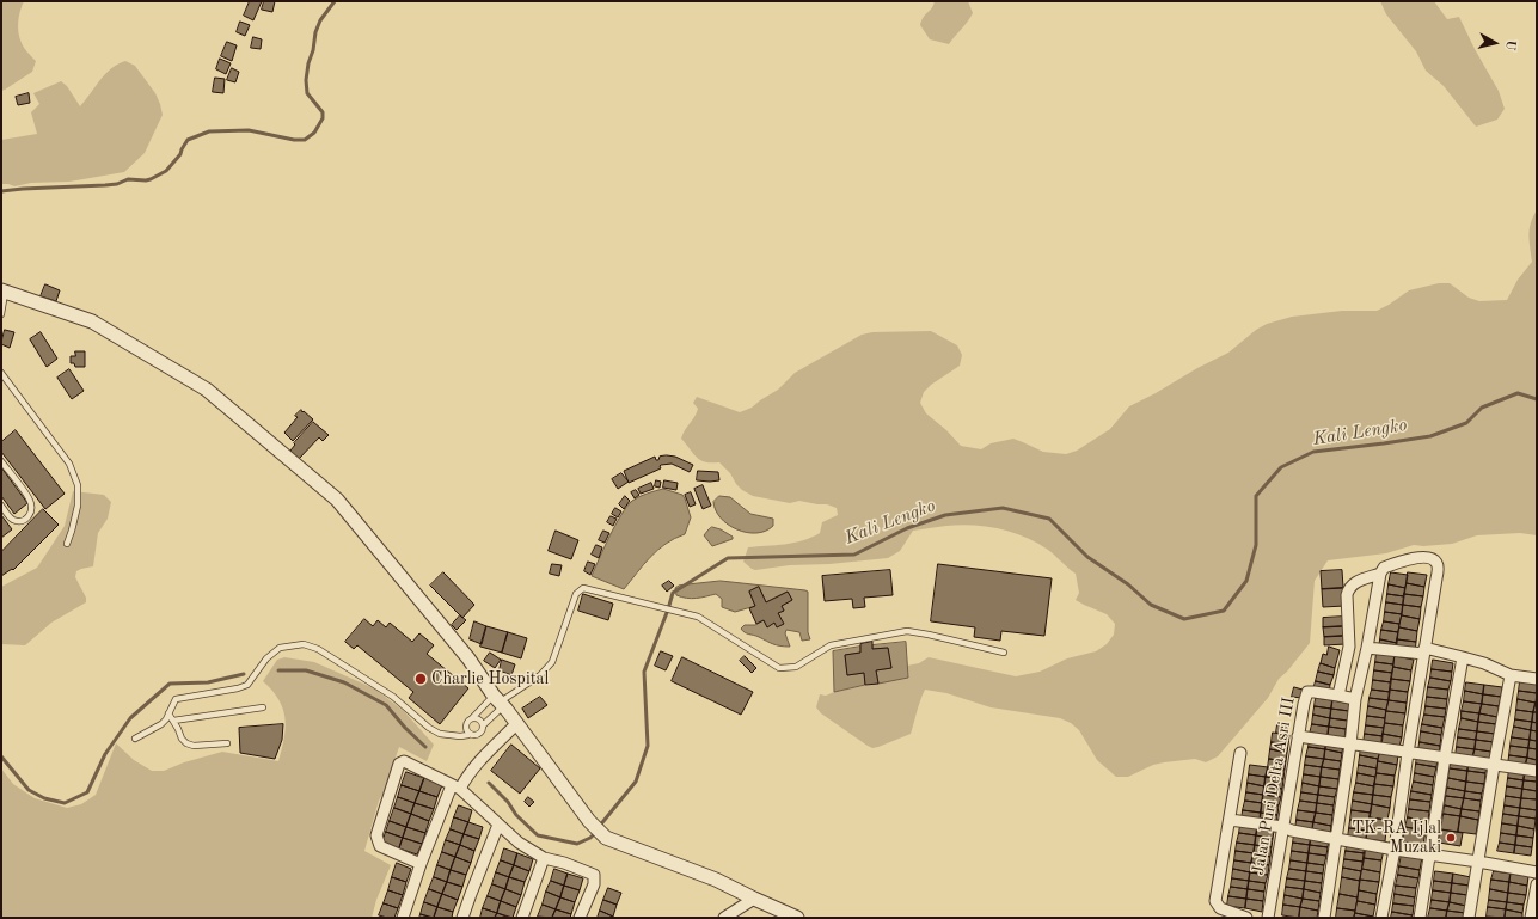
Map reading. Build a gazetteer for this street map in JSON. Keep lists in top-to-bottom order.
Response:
{
  "streets": {
    "street": ["Jalan Puri Delta Asri III"]
  },
  "water": ["Kali Lengko"],
  "places": ["Charlie Hospital", "TK-RA Ijlal Muzaki"],
  "north": "right"
}
